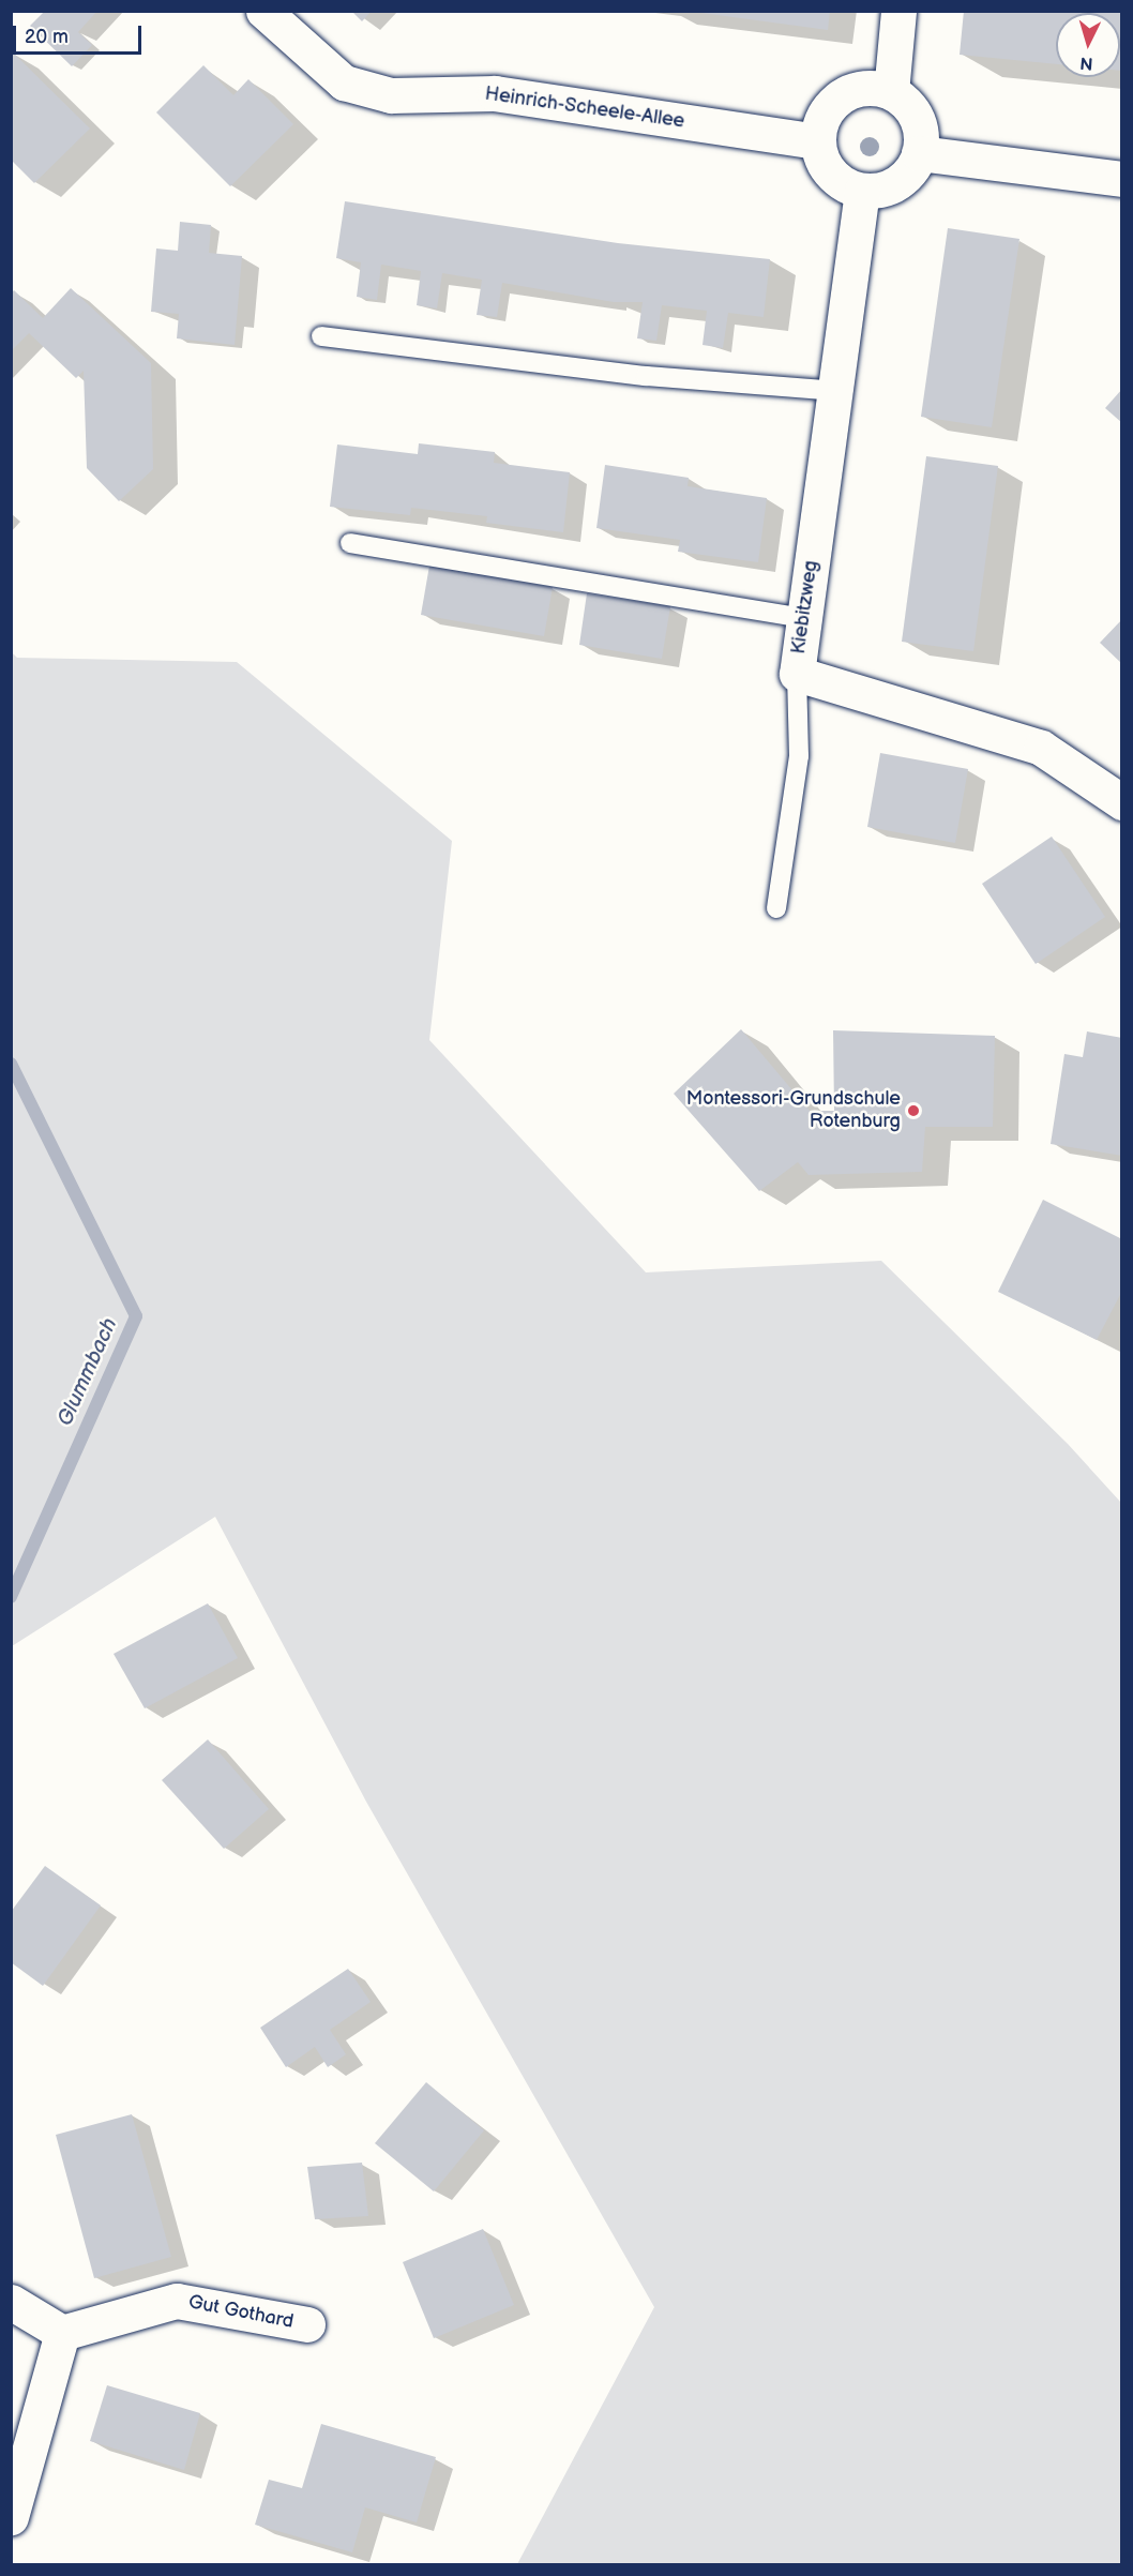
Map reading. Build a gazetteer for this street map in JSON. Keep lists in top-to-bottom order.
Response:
{
  "streets": {
    "street": ["Heinrich-Scheele-Allee", "Kiebitzweg", "Gut Gothard"]
  },
  "crossings": [
    ["Heinrich-Scheele-Allee", "Kiebitzweg"]
  ],
  "water": ["Glummbach"],
  "places": ["Montessori-Grundschule Rotenburg"],
  "scale_bar": "20 m",
  "north": "bottom"
}
